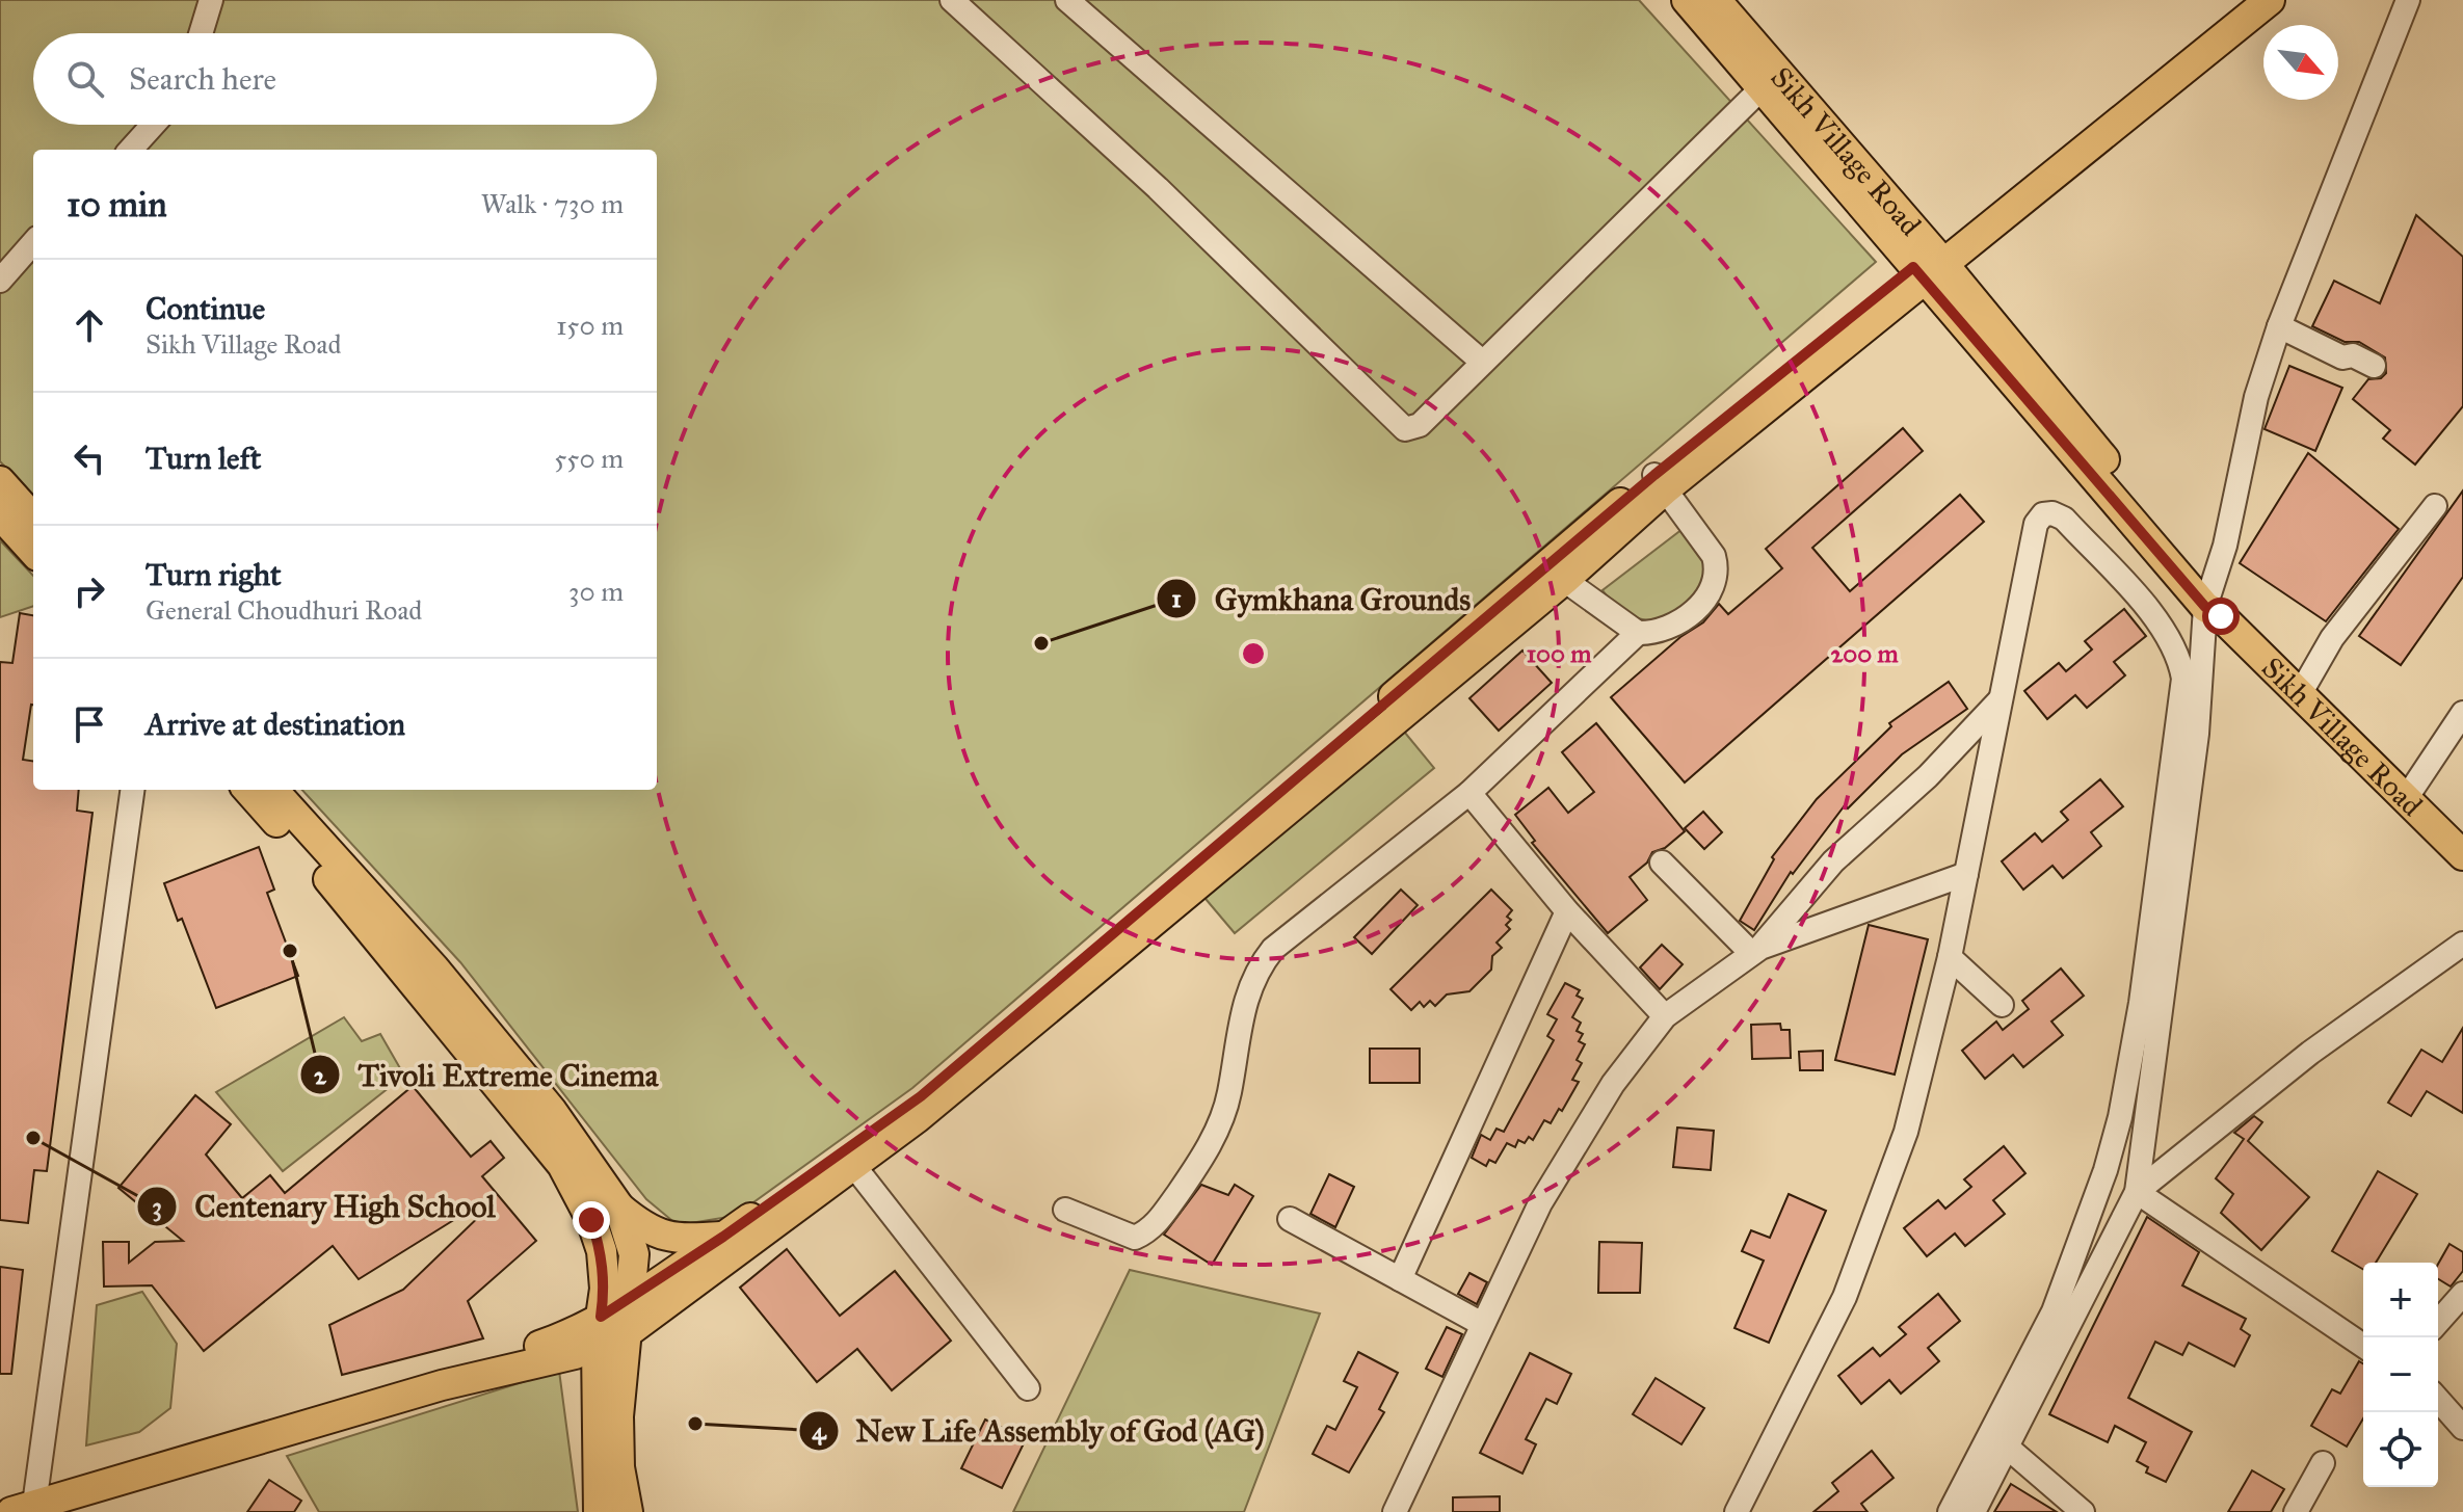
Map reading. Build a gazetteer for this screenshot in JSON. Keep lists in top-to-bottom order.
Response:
{
  "streets": {
    "main road": ["Sikh Village Road"]
  },
  "places": [
    "Gymkhana Grounds",
    "Tivoli Extreme Cinema",
    "Centenary High School",
    "New Life Assembly of God (AG)"
  ],
  "north": "bottom right",
  "page": {
    "search": "Search here",
    "heading": ["10 min", "Walk · 730 m"],
    "list": [
      ["Continue", "Sikh Village Road", "150 m"],
      ["Turn left", "550 m"],
      ["Turn right", "General Choudhuri Road", "30 m"],
      "Arrive at destination"
    ],
    "map_buttons": ["+", "−"]
  },
  "rings": ["100 m", "200 m"]
}
